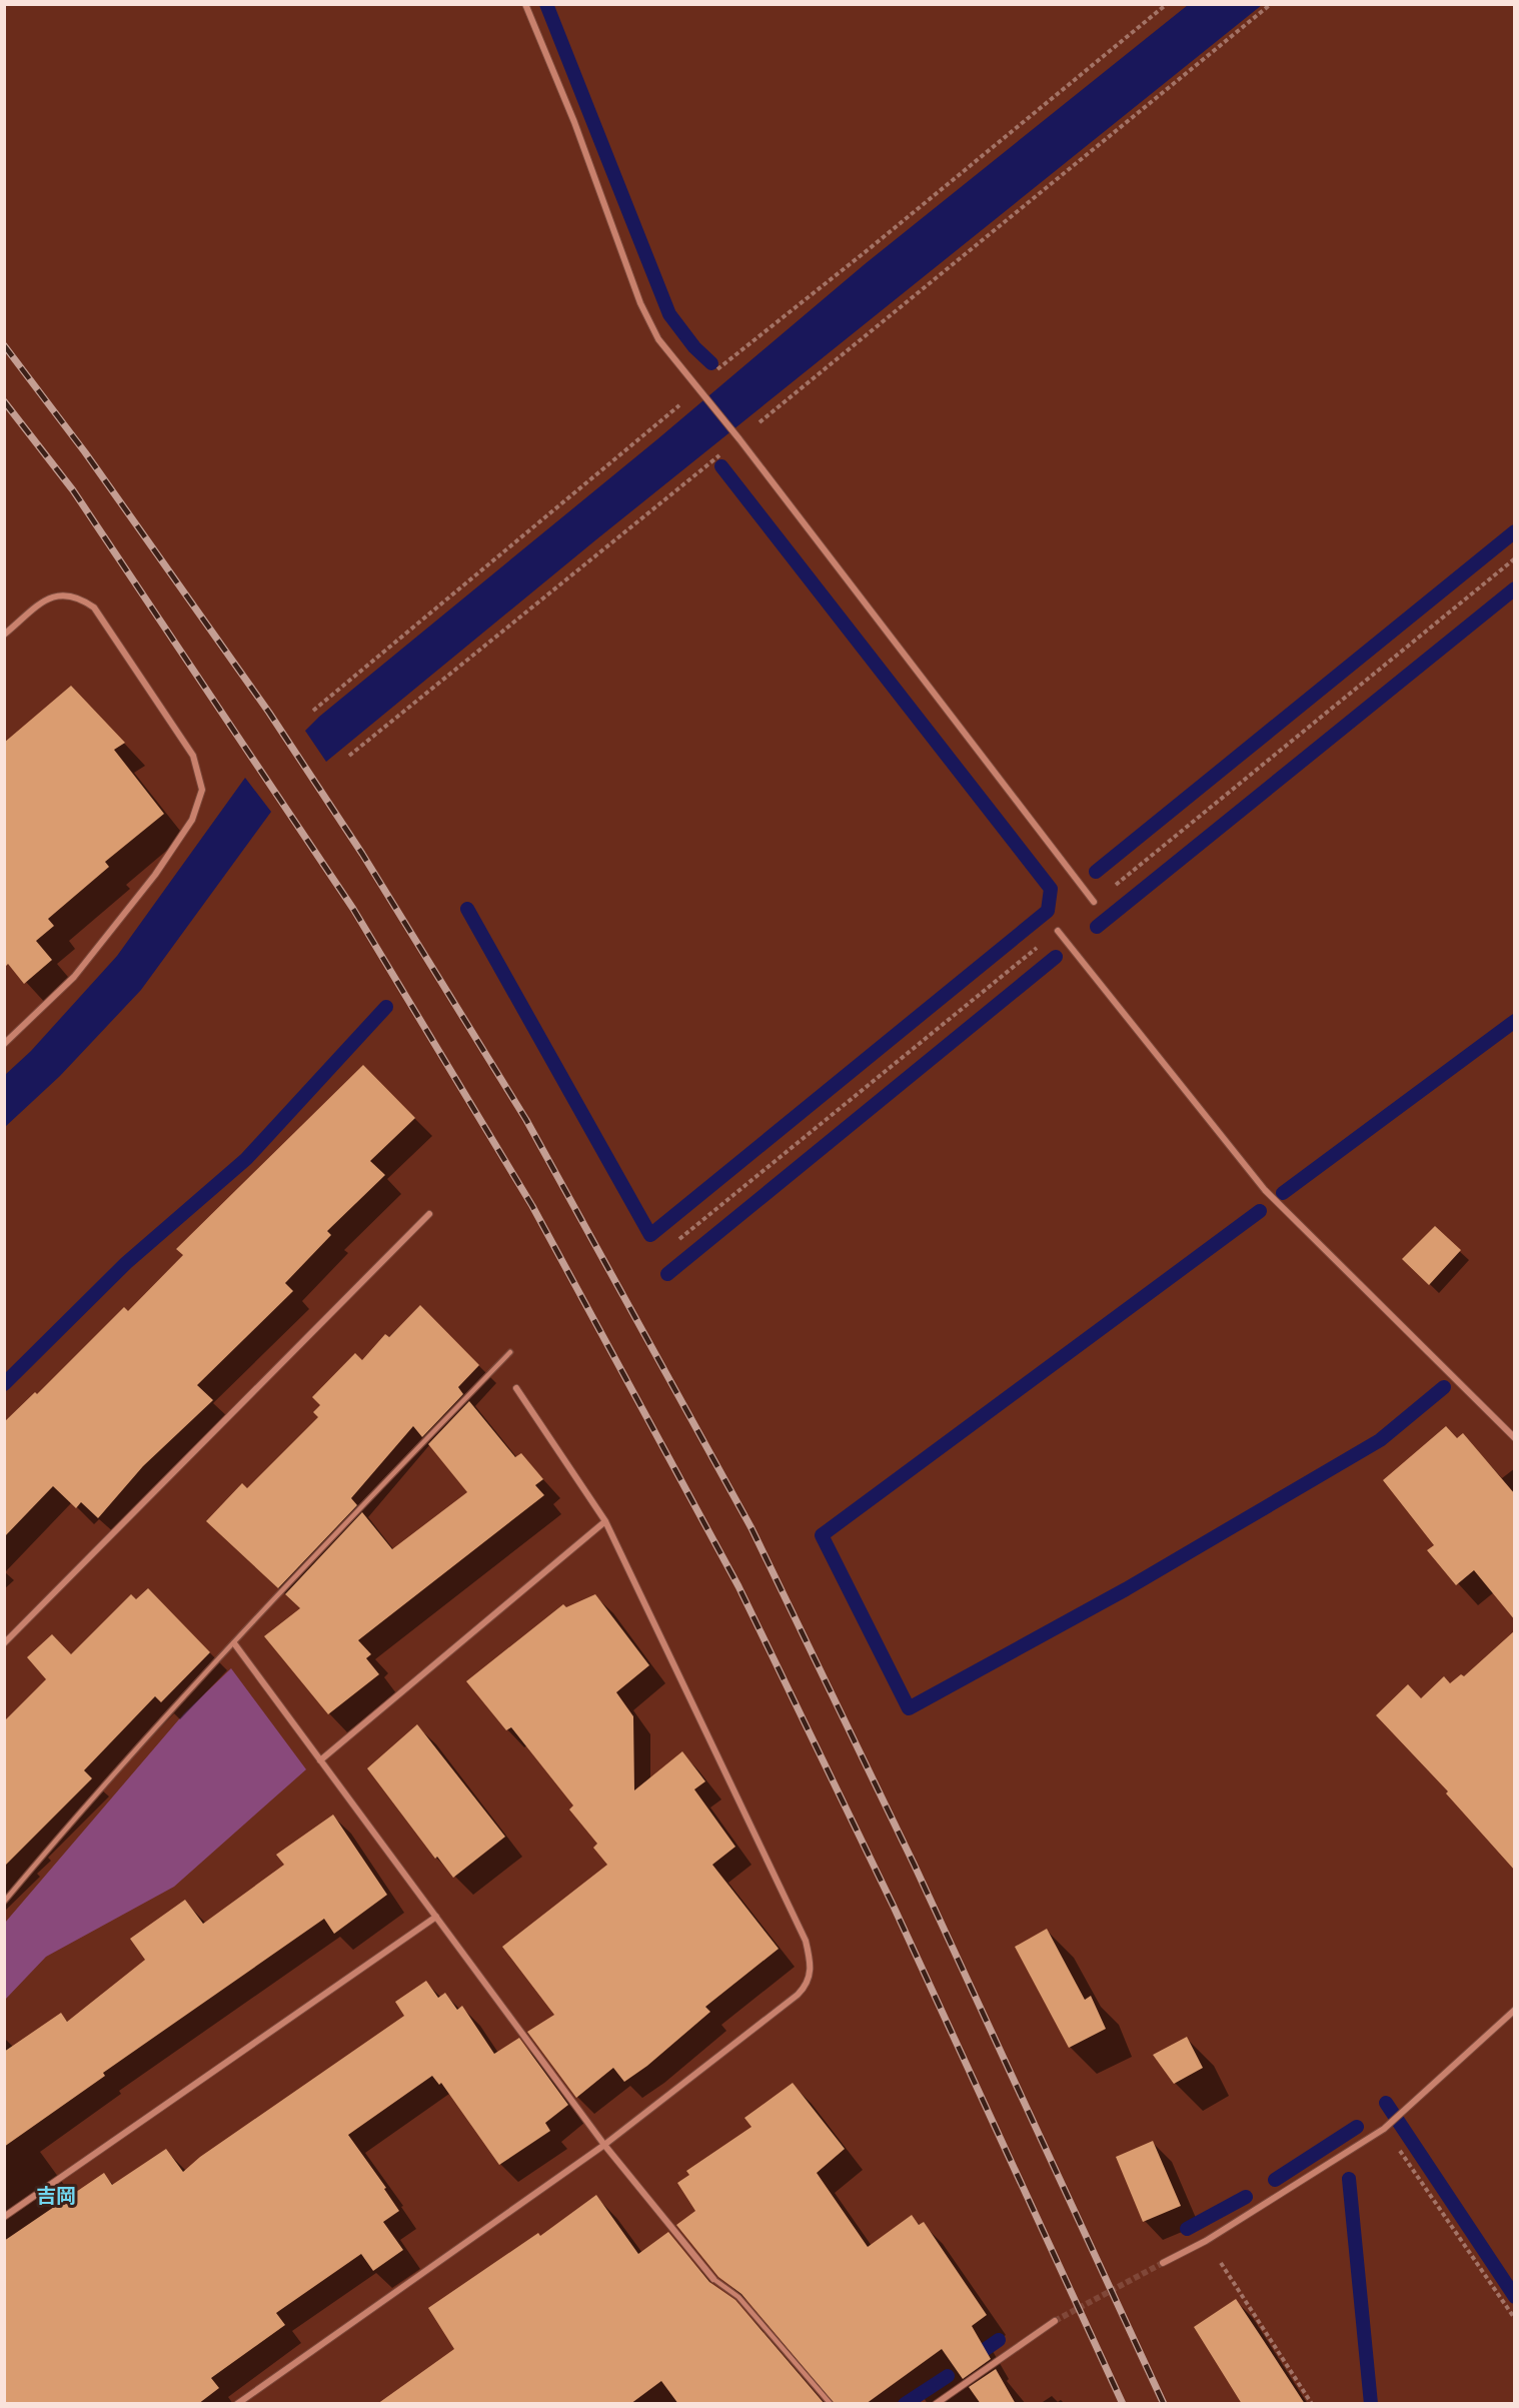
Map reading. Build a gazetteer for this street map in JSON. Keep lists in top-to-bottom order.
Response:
{
  "districts": ["吉岡"]
}
